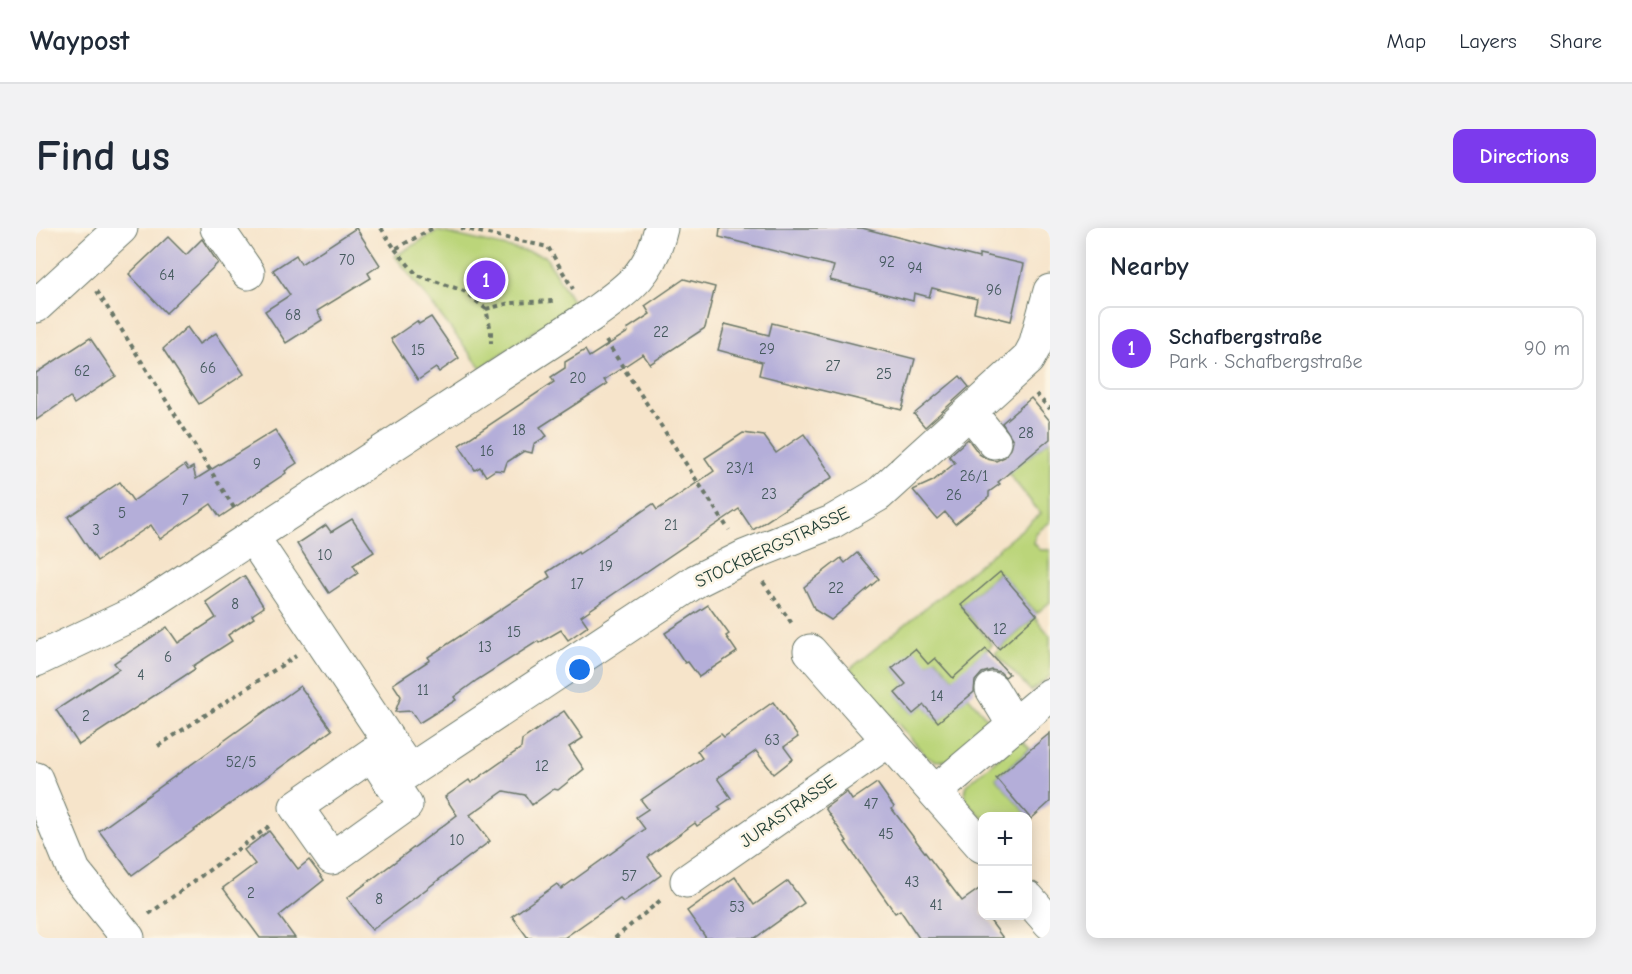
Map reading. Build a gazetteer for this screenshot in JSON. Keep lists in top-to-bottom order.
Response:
{
  "streets": {
    "street": ["STOCKBERGSTRASSE", "JURASTRASSE"]
  },
  "house_numbers": [
    "70",
    "92",
    "94",
    "64",
    "96",
    "68",
    "22",
    "29",
    "15",
    "27",
    "66",
    "62",
    "25",
    "20",
    "18",
    "28",
    "16",
    "9",
    "23/1",
    "26/1",
    "23",
    "26",
    "7",
    "5",
    "21",
    "3",
    "10",
    "19",
    "17",
    "22",
    "8",
    "12",
    "15",
    "13",
    "6",
    "4",
    "11",
    "14",
    "2",
    "63",
    "52/5",
    "12",
    "47",
    "45",
    "10",
    "57",
    "43",
    "2",
    "8",
    "41",
    "53"
  ],
  "page": {
    "header": "Waypost",
    "nav": ["Map", "Layers", "Share"],
    "buttons": "Directions",
    "title": "Find us",
    "heading": "Nearby",
    "pins": "1",
    "list": [
      {
        "mark": "1",
        "name": "Schafbergstraße",
        "note": "Park · Schafbergstraße",
        "value": "90 m"
      }
    ],
    "map_buttons": ["+", "−"]
  }
}
